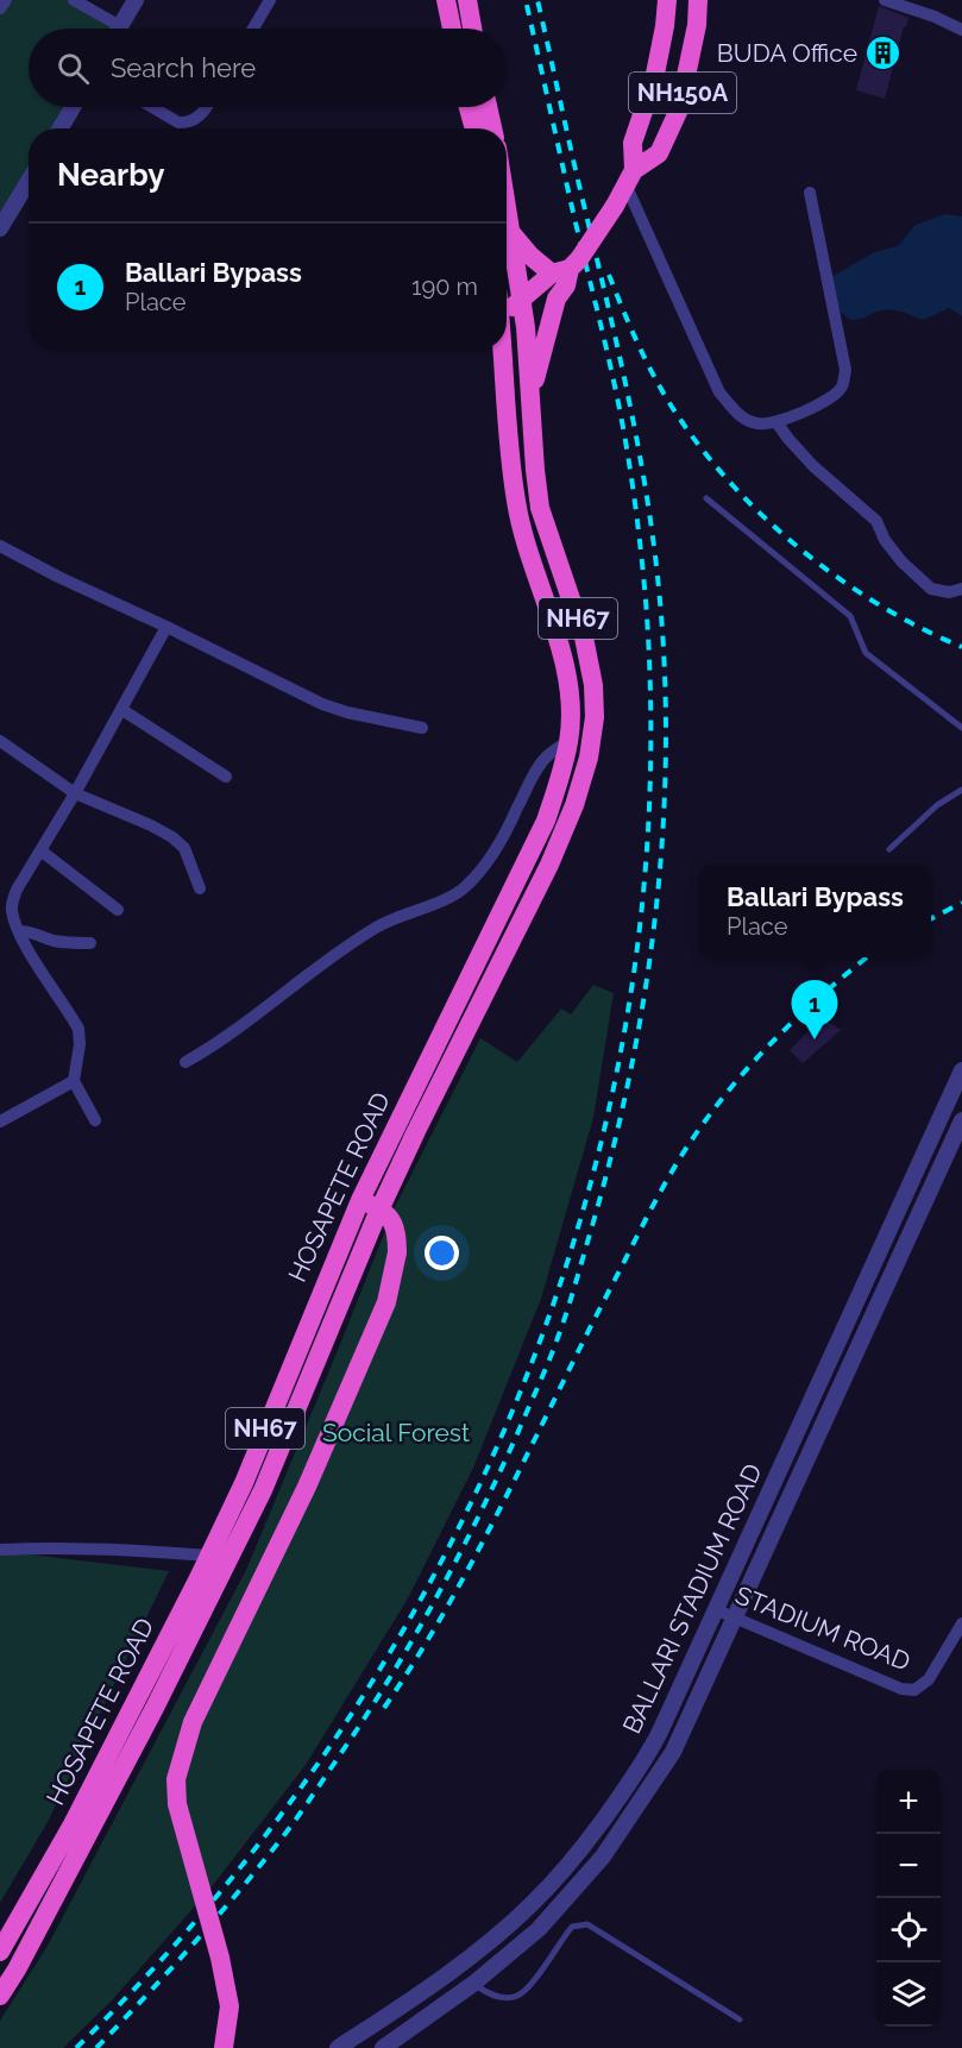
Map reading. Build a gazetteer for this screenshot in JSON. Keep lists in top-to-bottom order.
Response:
{
  "streets": {
    "highway": ["NH150A", "NH67", "HOSAPETE ROAD"],
    "street": ["BALLARI STADIUM ROAD", "STADIUM ROAD"]
  },
  "crossings": [
    ["NH150A", "NH67"],
    ["NH67", "HOSAPETE ROAD"],
    ["BALLARI STADIUM ROAD", "STADIUM ROAD"]
  ],
  "parks": ["Social Forest"],
  "places": {
    "building": ["BUDA Office"]
  },
  "page": {
    "search": "Search here",
    "heading": "Nearby",
    "list": [
      {
        "mark": "1",
        "name": "Ballari Bypass",
        "note": "Place",
        "value": "190 m"
      }
    ],
    "popup": ["Ballari Bypass", "Place"],
    "pins": "1",
    "map_buttons": ["+", "−"]
  }
}
